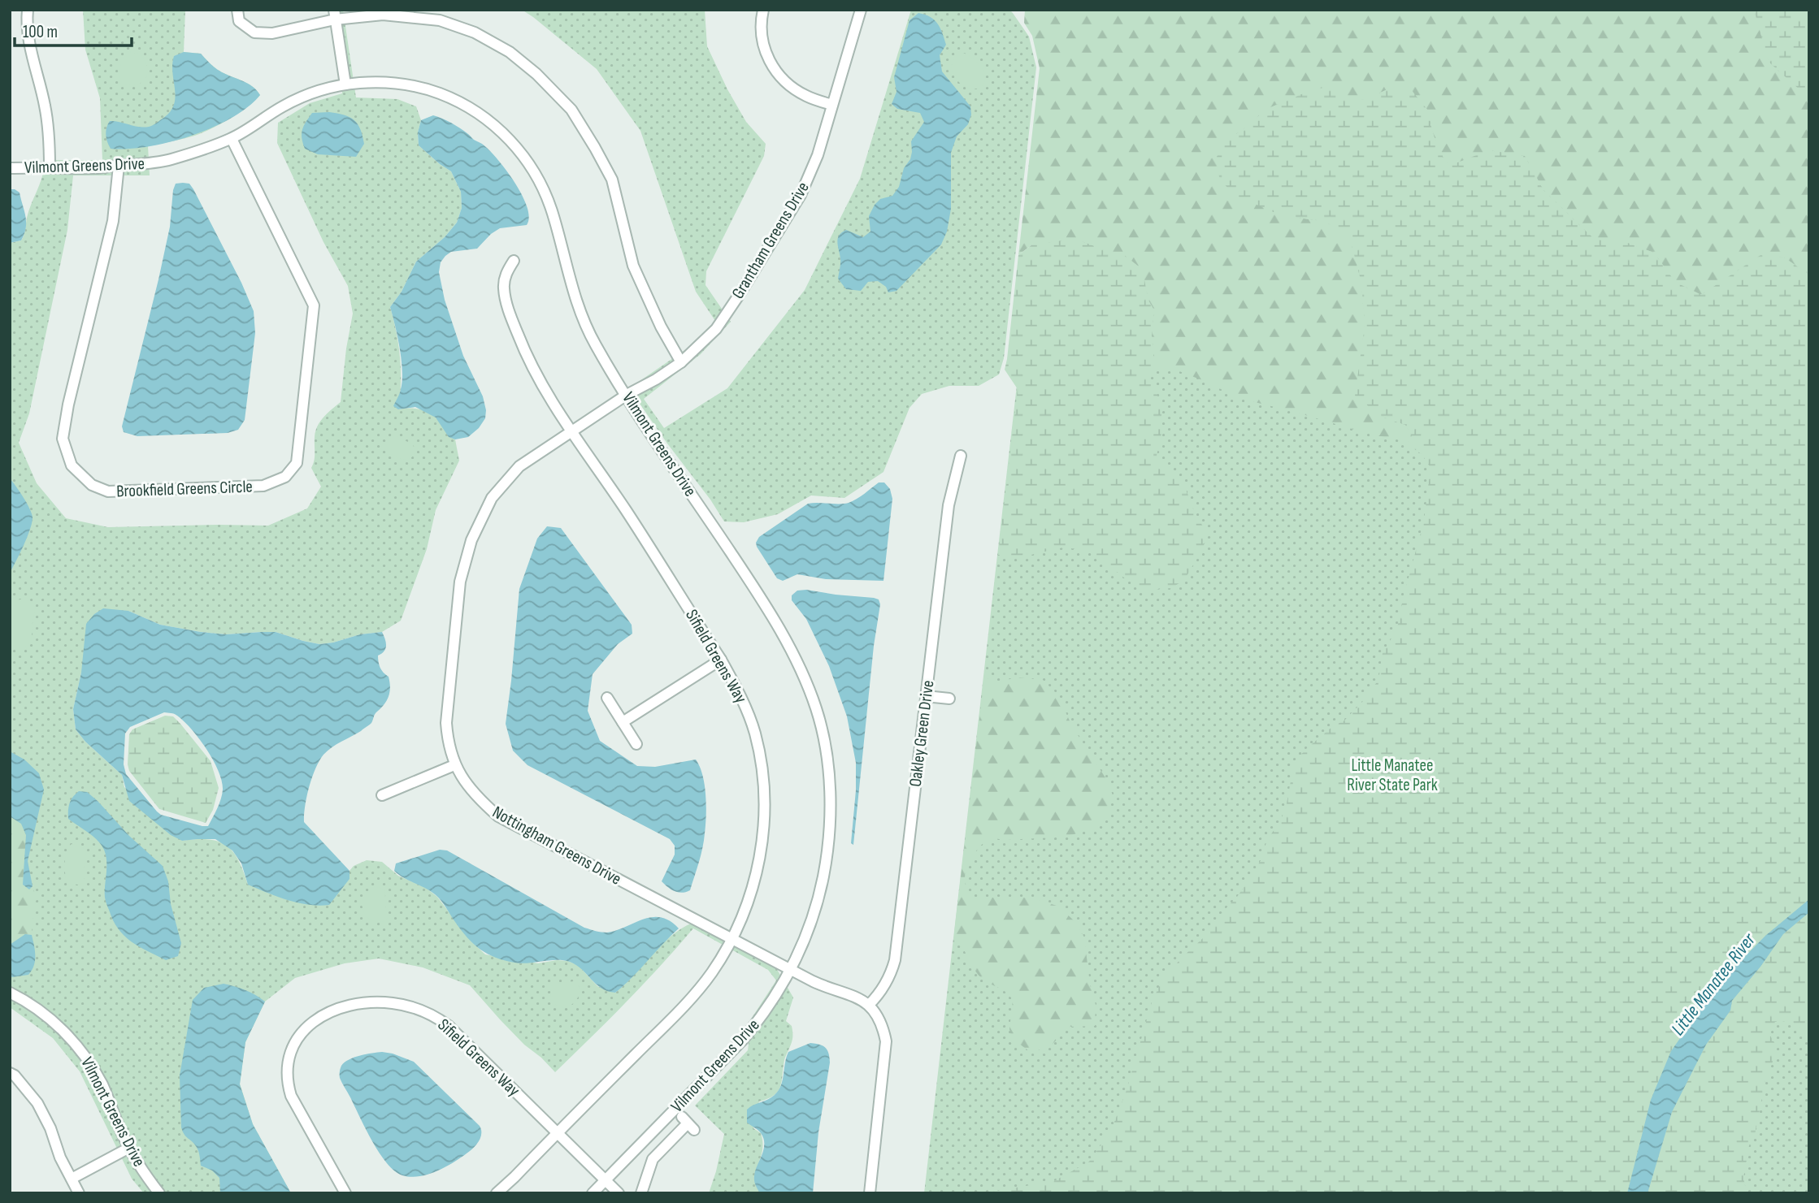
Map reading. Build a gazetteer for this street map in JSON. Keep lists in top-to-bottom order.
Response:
{
  "streets": {
    "street": [
      "Vilmont Greens Drive",
      "Grantham Greens Drive",
      "Brookfield Greens Circle",
      "Sifield Greens Way",
      "Oakley Green Drive",
      "Nottingham Greens Drive"
    ]
  },
  "crossings": [
    ["Vilmont Greens Drive", "Grantham Greens Drive"],
    ["Vilmont Greens Drive", "Brookfield Greens Circle"],
    ["Vilmont Greens Drive", "Sifield Greens Way"],
    ["Vilmont Greens Drive", "Nottingham Greens Drive"],
    ["Grantham Greens Drive", "Nottingham Greens Drive"],
    ["Sifield Greens Way", "Nottingham Greens Drive"],
    ["Oakley Green Drive", "Nottingham Greens Drive"]
  ],
  "water": ["Little Manatee River"],
  "parks": ["Little Manatee River State Park"],
  "scale_bar": "100 m"
}
